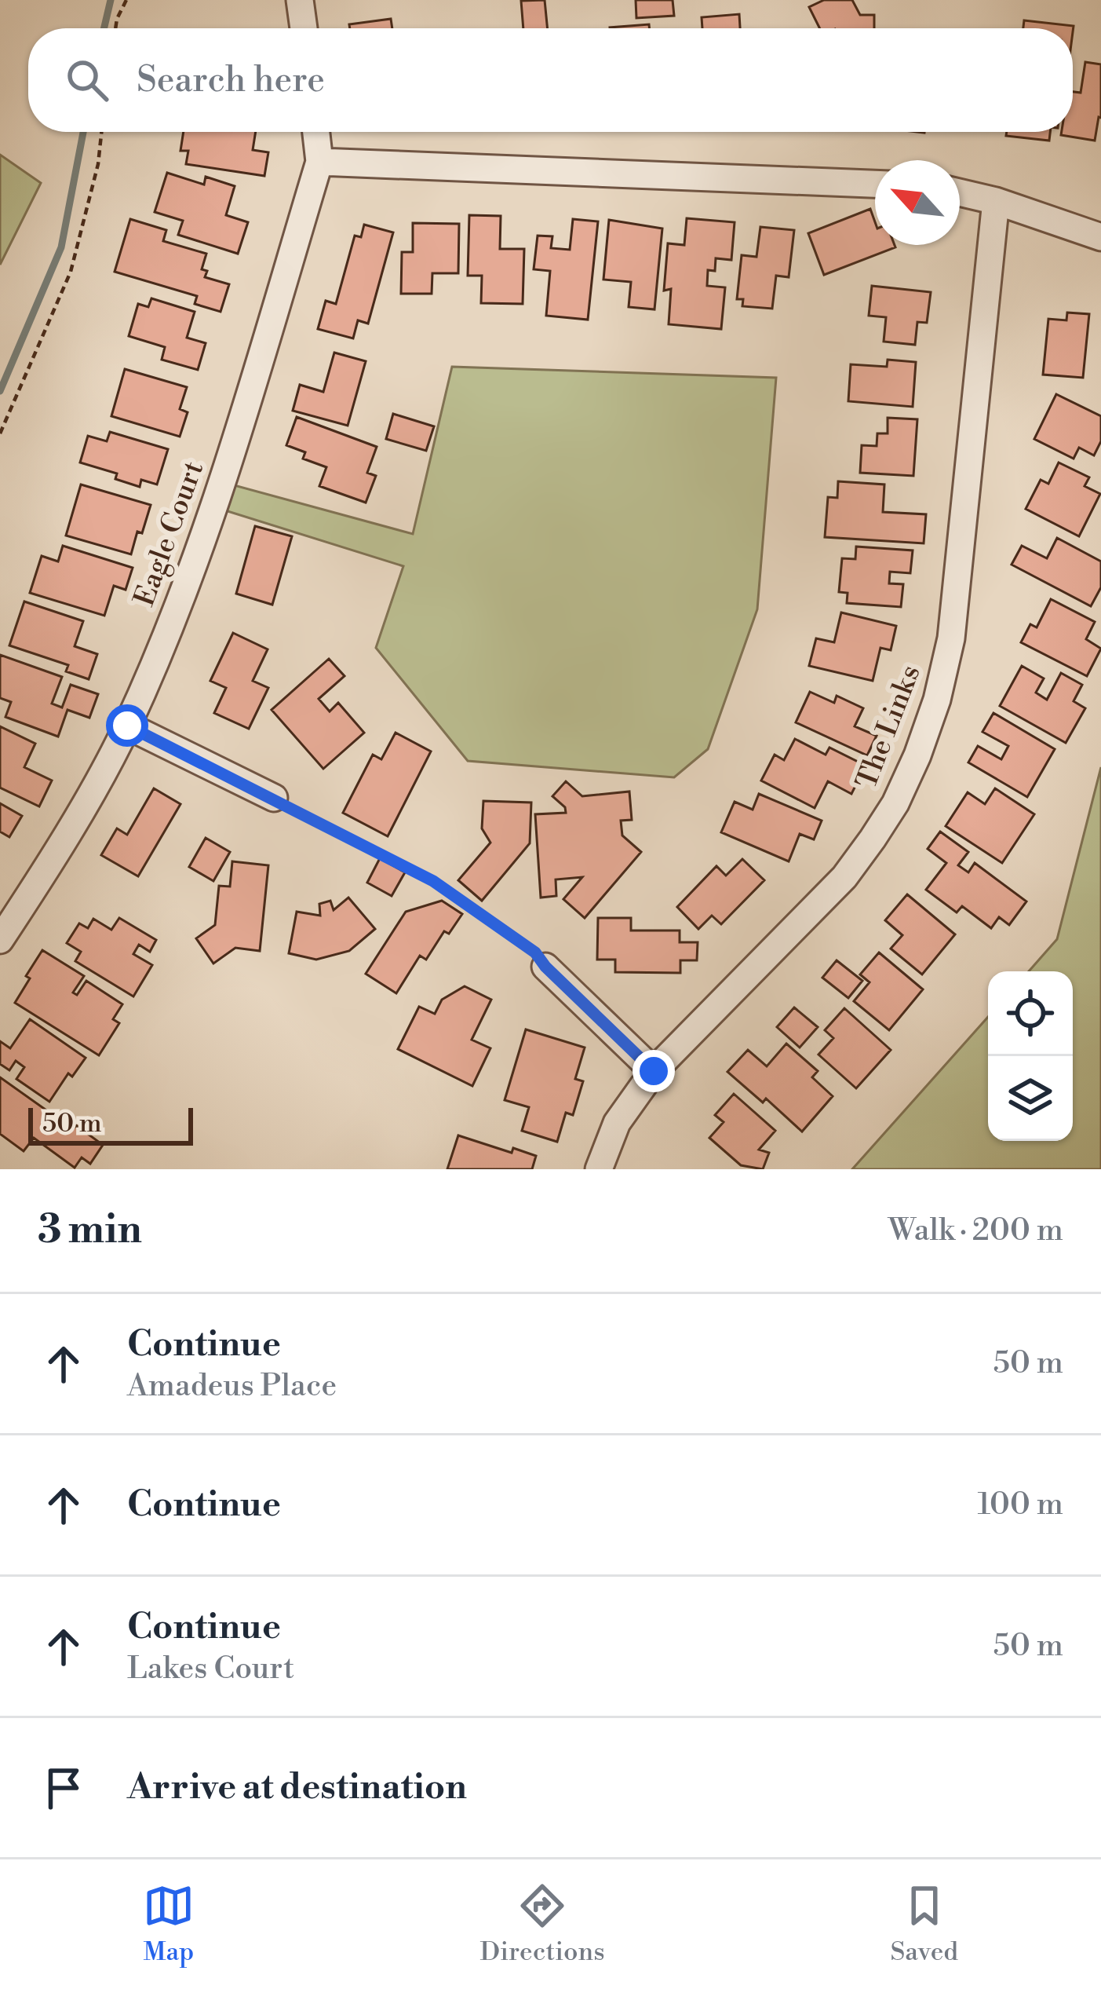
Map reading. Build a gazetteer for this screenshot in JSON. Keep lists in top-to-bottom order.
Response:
{
  "streets": {
    "street": ["Eagle Court", "The Links"]
  },
  "scale_bar": "50 m",
  "north": "top left",
  "page": {
    "search": "Search here",
    "scale": "50 m",
    "heading": ["3 min", "Walk · 200 m"],
    "list": [
      ["Continue", "Amadeus Place", "50 m"],
      ["Continue", "100 m"],
      ["Continue", "Lakes Court", "50 m"],
      "Arrive at destination"
    ],
    "nav": ["Map", "Directions", "Saved"]
  }
}
